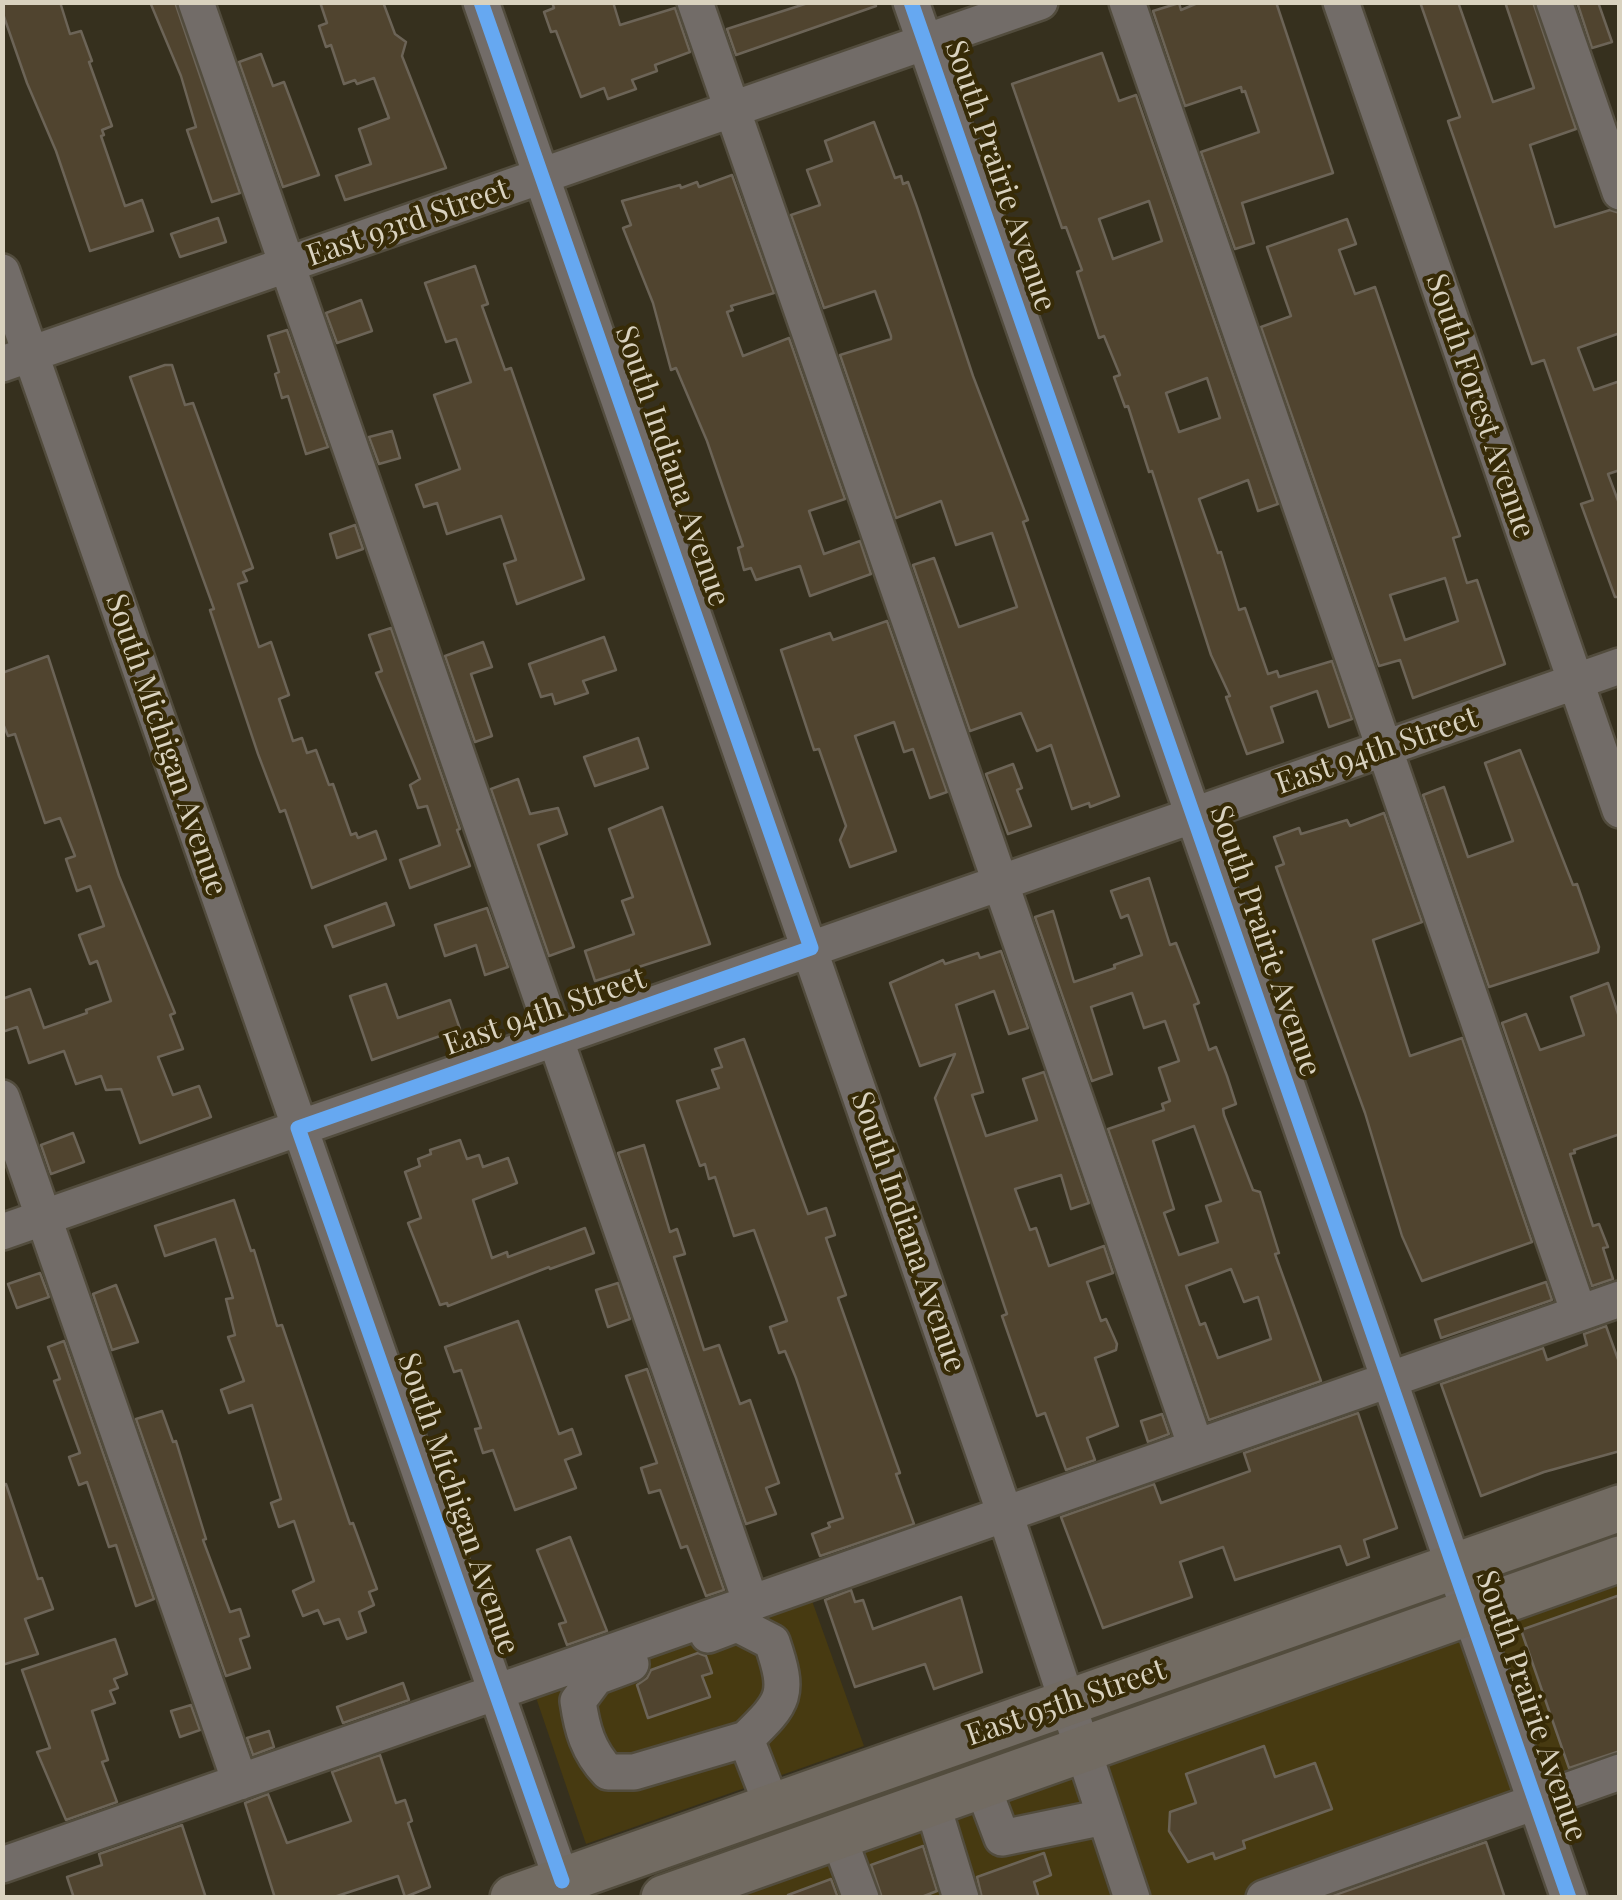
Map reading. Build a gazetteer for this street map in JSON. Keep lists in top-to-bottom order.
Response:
{
  "streets": {
    "main road": ["East 95th Street"],
    "street": [
      "South Prairie Avenue",
      "East 93rd Street",
      "South Forest Avenue",
      "South Indiana Avenue",
      "South Michigan Avenue",
      "East 94th Street"
    ]
  },
  "crossings": [
    ["South Prairie Avenue", "East 93rd Street"],
    ["South Prairie Avenue", "East 94th Street"],
    ["South Prairie Avenue", "East 95th Street"],
    ["East 93rd Street", "South Indiana Avenue"],
    ["East 93rd Street", "South Michigan Avenue"],
    ["South Forest Avenue", "East 94th Street"],
    ["South Indiana Avenue", "East 94th Street"],
    ["South Indiana Avenue", "East 95th Street"],
    ["South Michigan Avenue", "East 94th Street"],
    ["South Michigan Avenue", "East 95th Street"]
  ]
}
